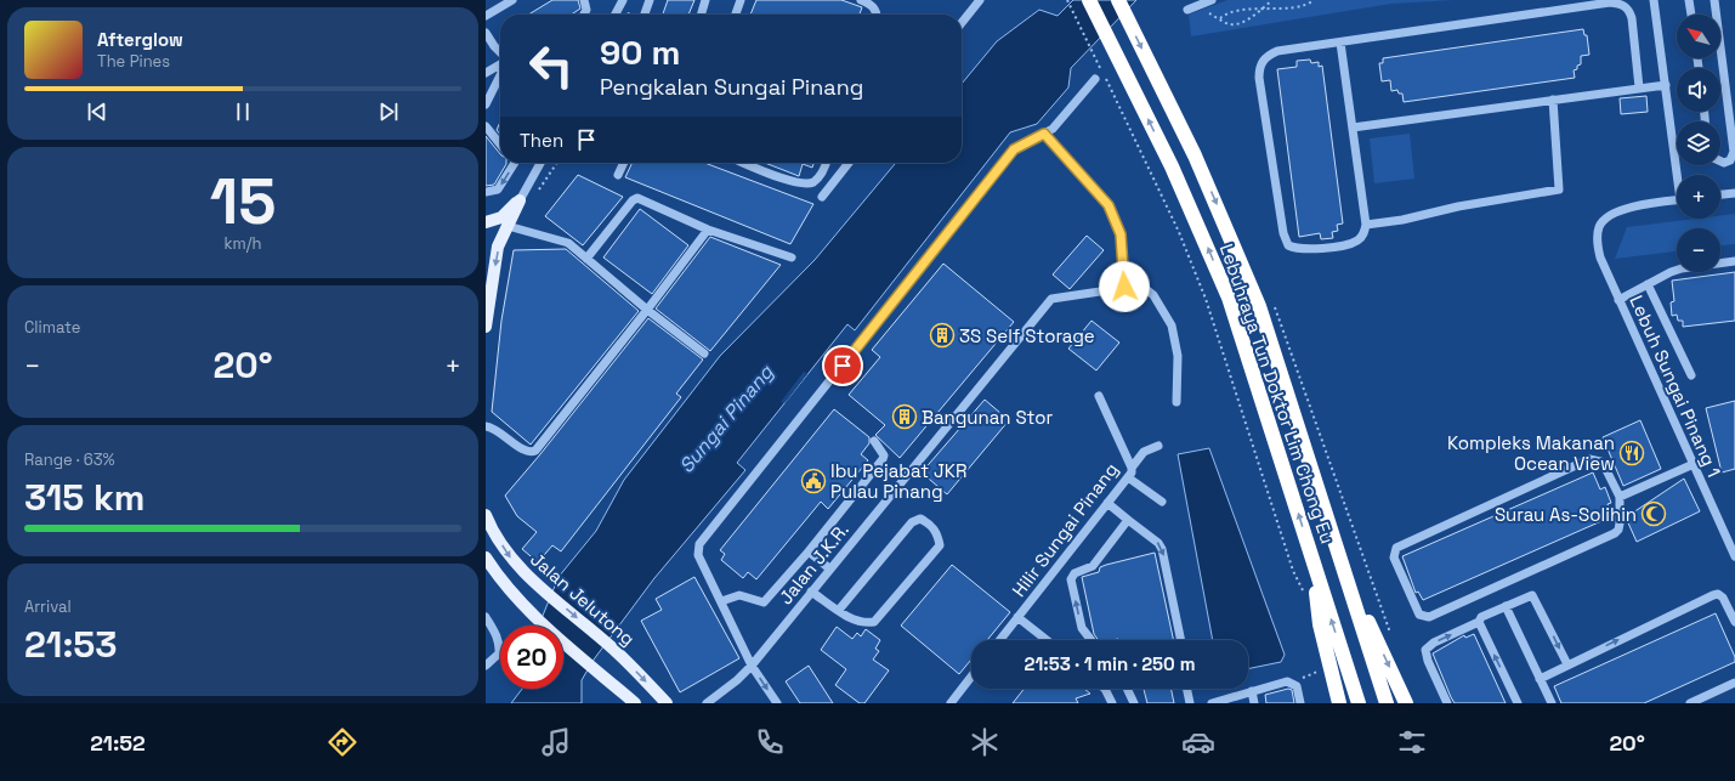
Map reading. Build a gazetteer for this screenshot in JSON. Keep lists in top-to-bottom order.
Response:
{
  "streets": {
    "highway": ["Lebuhraya Tun Doktor Lim Chong Eu"],
    "main road": ["Jalan Jelutong"],
    "street": ["Lebuh Sungai Pinang 1", "Hilir Sungai Pinang", "Jalan J.K.R."]
  },
  "water": ["Sungai Pinang"],
  "places": {
    "building": ["3S Self Storage", "Bangunan Stor"],
    "restaurant": ["Kompleks Makanan Ocean View"],
    "public building": ["Ibu Pejabat JKR Pulau Pinang"],
    "mosque": ["Surau As-Solihin"]
  },
  "north": "top left",
  "page": {
    "map_buttons": ["+", "−"],
    "turn": ["90 m", "Pengkalan Sungai Pinang"],
    "song": ["Afterglow", "The Pines"],
    "then": "Then",
    "tile": [
      ["15", "km/h"],
      "Climate",
      ["Range · 63%", "315 km"],
      ["Arrival", "21:53"]
    ],
    "heat": ["−", "20°", "+"],
    "limit": "20",
    "trip": "21:53 · 1 min · 250 m",
    "tabs": ["21:52", "20°"]
  }
}
